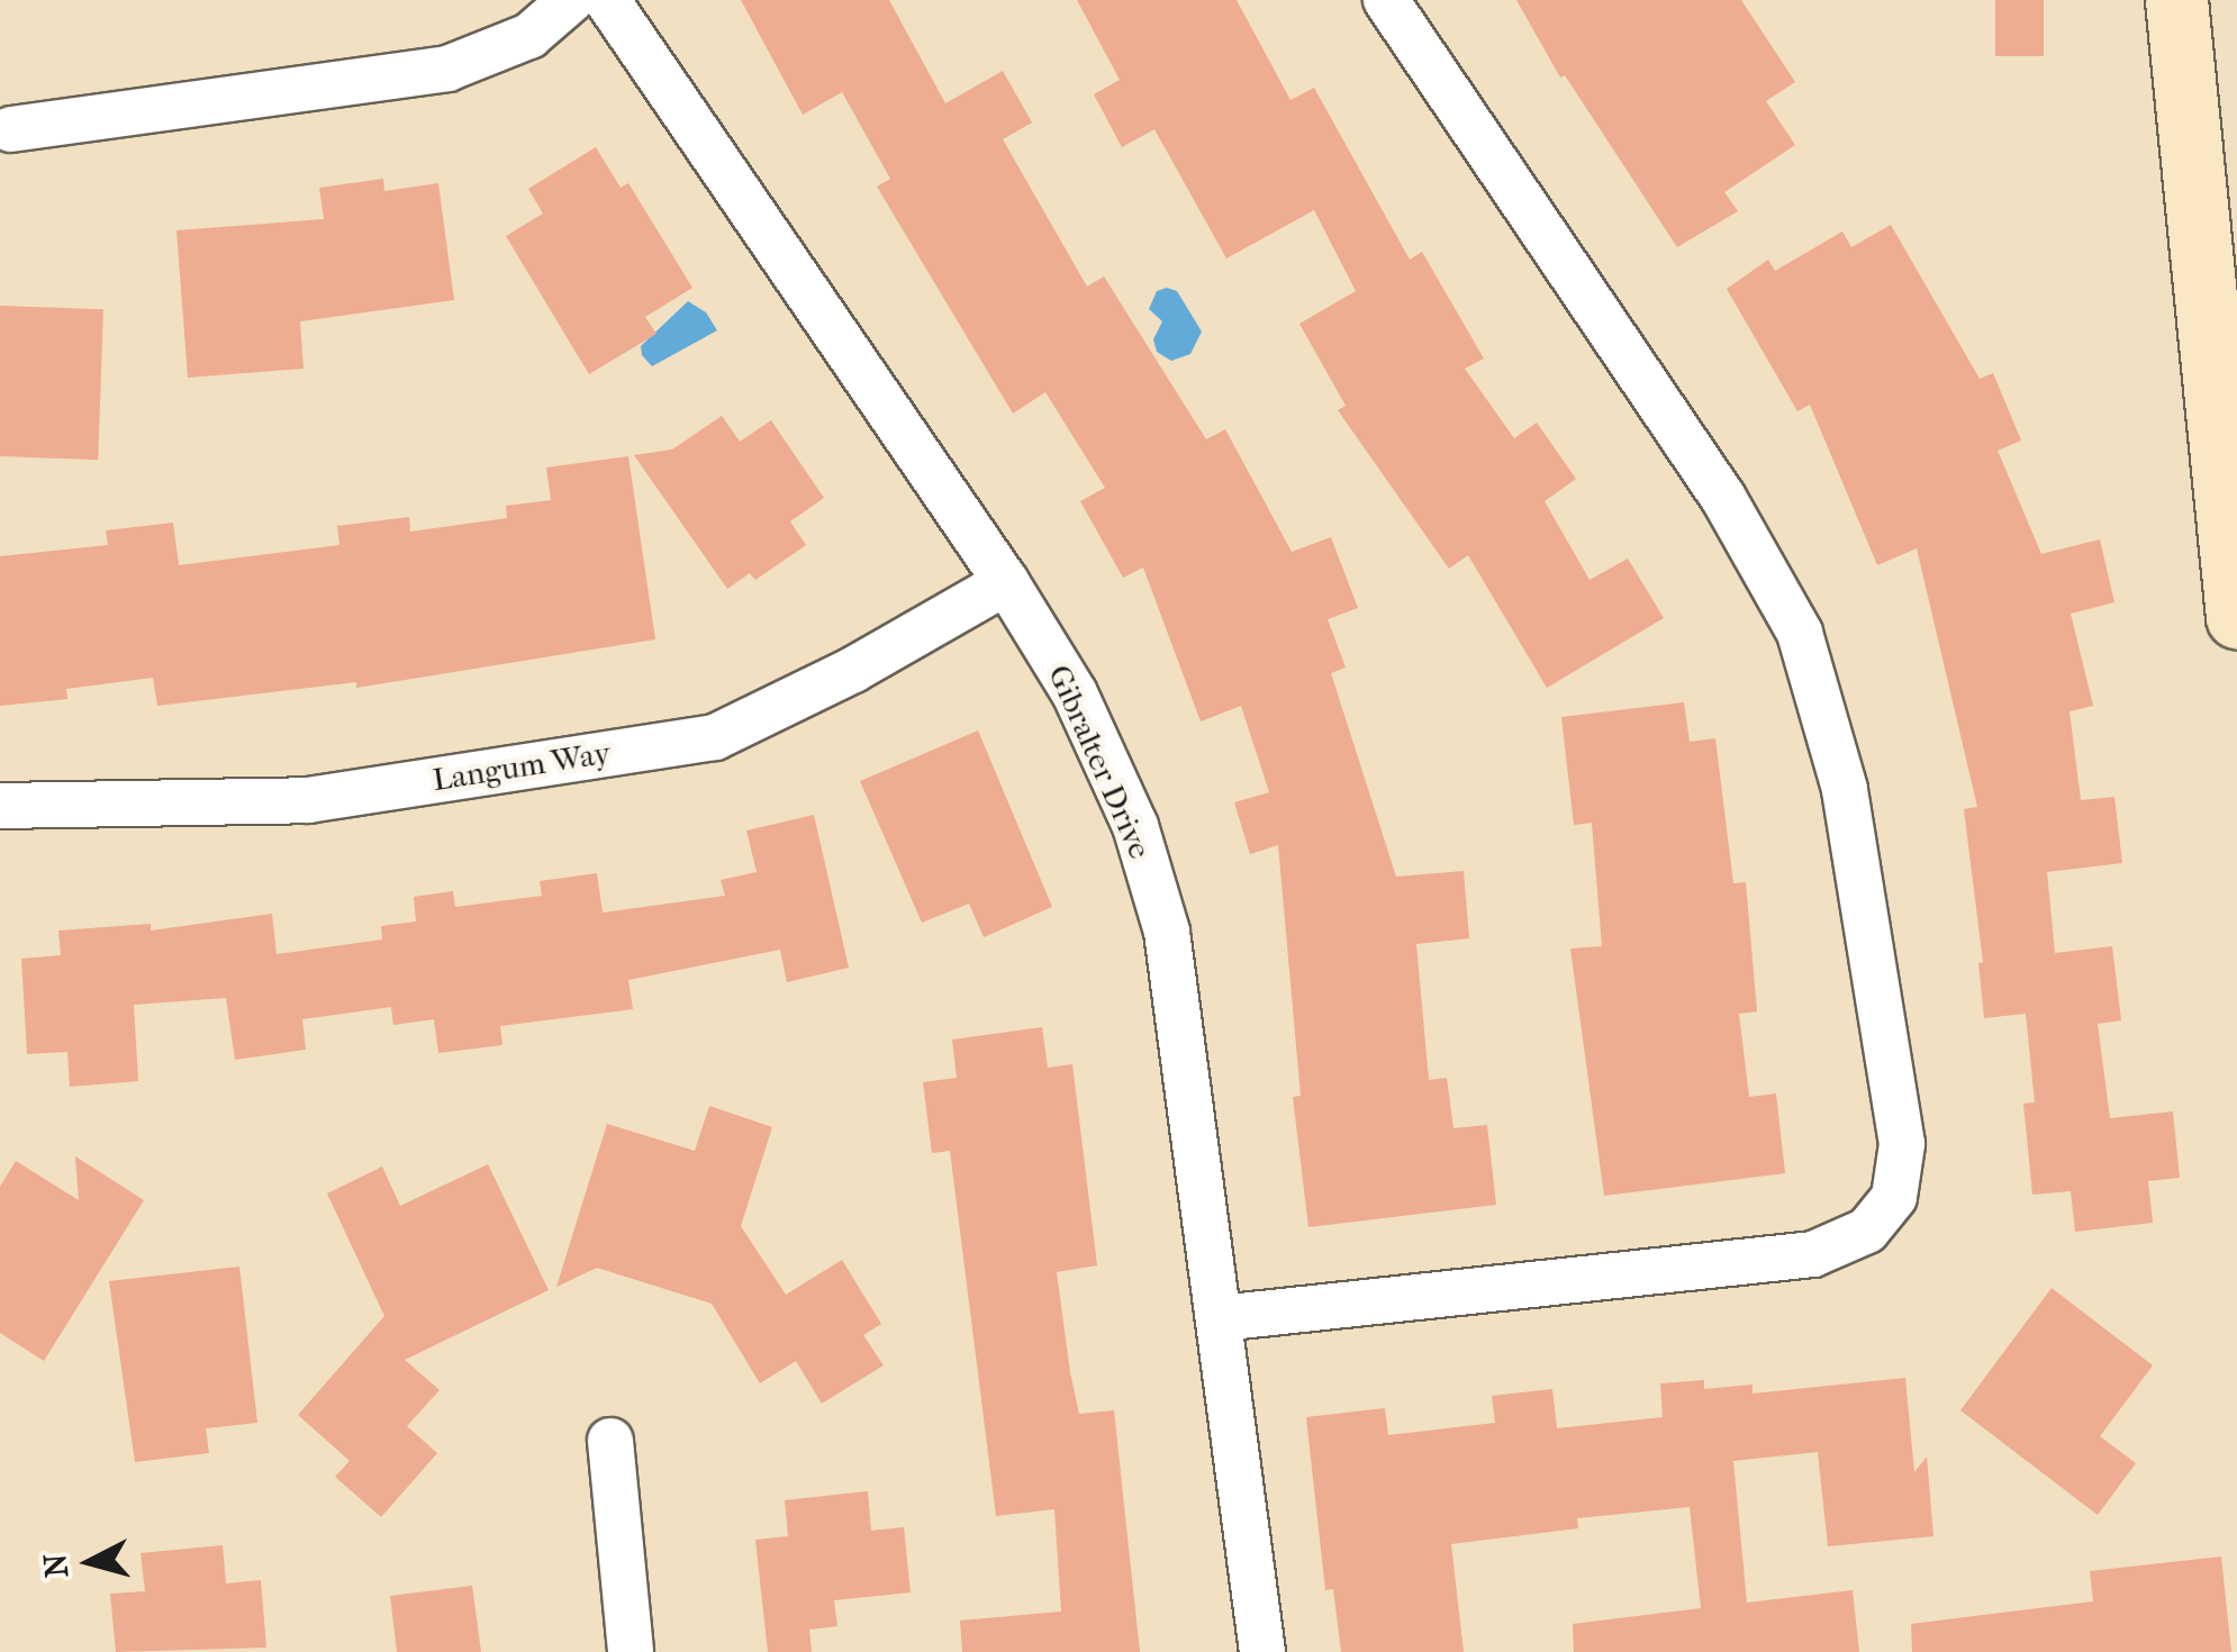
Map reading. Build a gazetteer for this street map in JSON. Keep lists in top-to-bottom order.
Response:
{
  "streets": {
    "street": ["Gibralter Drive", "Langum Way"]
  },
  "crossings": [
    ["Gibralter Drive", "Langum Way"]
  ],
  "north": "left"
}
